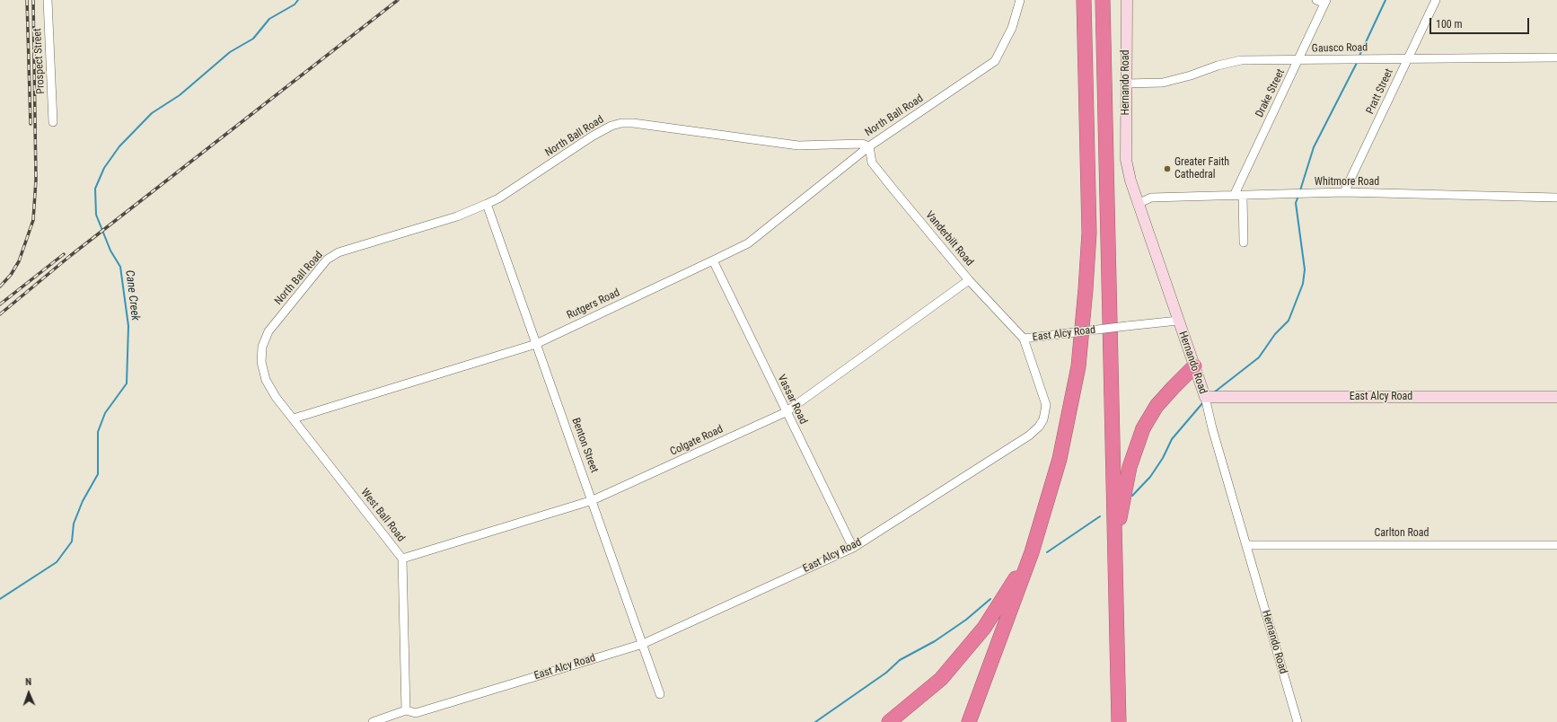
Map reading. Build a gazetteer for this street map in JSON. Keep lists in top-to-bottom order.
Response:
{
  "streets": {
    "street": [
      "Gausco Road",
      "Prospect Street",
      "Hernando Road",
      "Pratt Street",
      "Drake Street",
      "North Ball Road",
      "Whitmore Road",
      "Vanderbilt Road",
      "Rutgers Road",
      "East Alcy Road",
      "Vassar Road",
      "Colgate Road",
      "Benton Street",
      "West Ball Road",
      "Carlton Road"
    ]
  },
  "crossings": [
    ["Gausco Road", "Hernando Road"],
    ["Gausco Road", "Pratt Street"],
    ["Gausco Road", "Drake Street"],
    ["Hernando Road", "Whitmore Road"],
    ["Hernando Road", "East Alcy Road"],
    ["Hernando Road", "Carlton Road"],
    ["Pratt Street", "Whitmore Road"],
    ["Drake Street", "Whitmore Road"],
    ["North Ball Road", "Vanderbilt Road"],
    ["North Ball Road", "Rutgers Road"],
    ["North Ball Road", "Benton Street"],
    ["North Ball Road", "West Ball Road"],
    ["Vanderbilt Road", "Rutgers Road"],
    ["Vanderbilt Road", "East Alcy Road"],
    ["Vanderbilt Road", "Colgate Road"],
    ["Rutgers Road", "Vassar Road"],
    ["Rutgers Road", "Benton Street"],
    ["Rutgers Road", "West Ball Road"],
    ["East Alcy Road", "Vassar Road"],
    ["East Alcy Road", "Benton Street"],
    ["East Alcy Road", "West Ball Road"],
    ["Vassar Road", "Colgate Road"],
    ["Colgate Road", "Benton Street"],
    ["Colgate Road", "West Ball Road"]
  ],
  "water": ["Cane Creek"],
  "places": ["Greater Faith Cathedral"],
  "scale_bar": "100 m",
  "north": "top"
}
